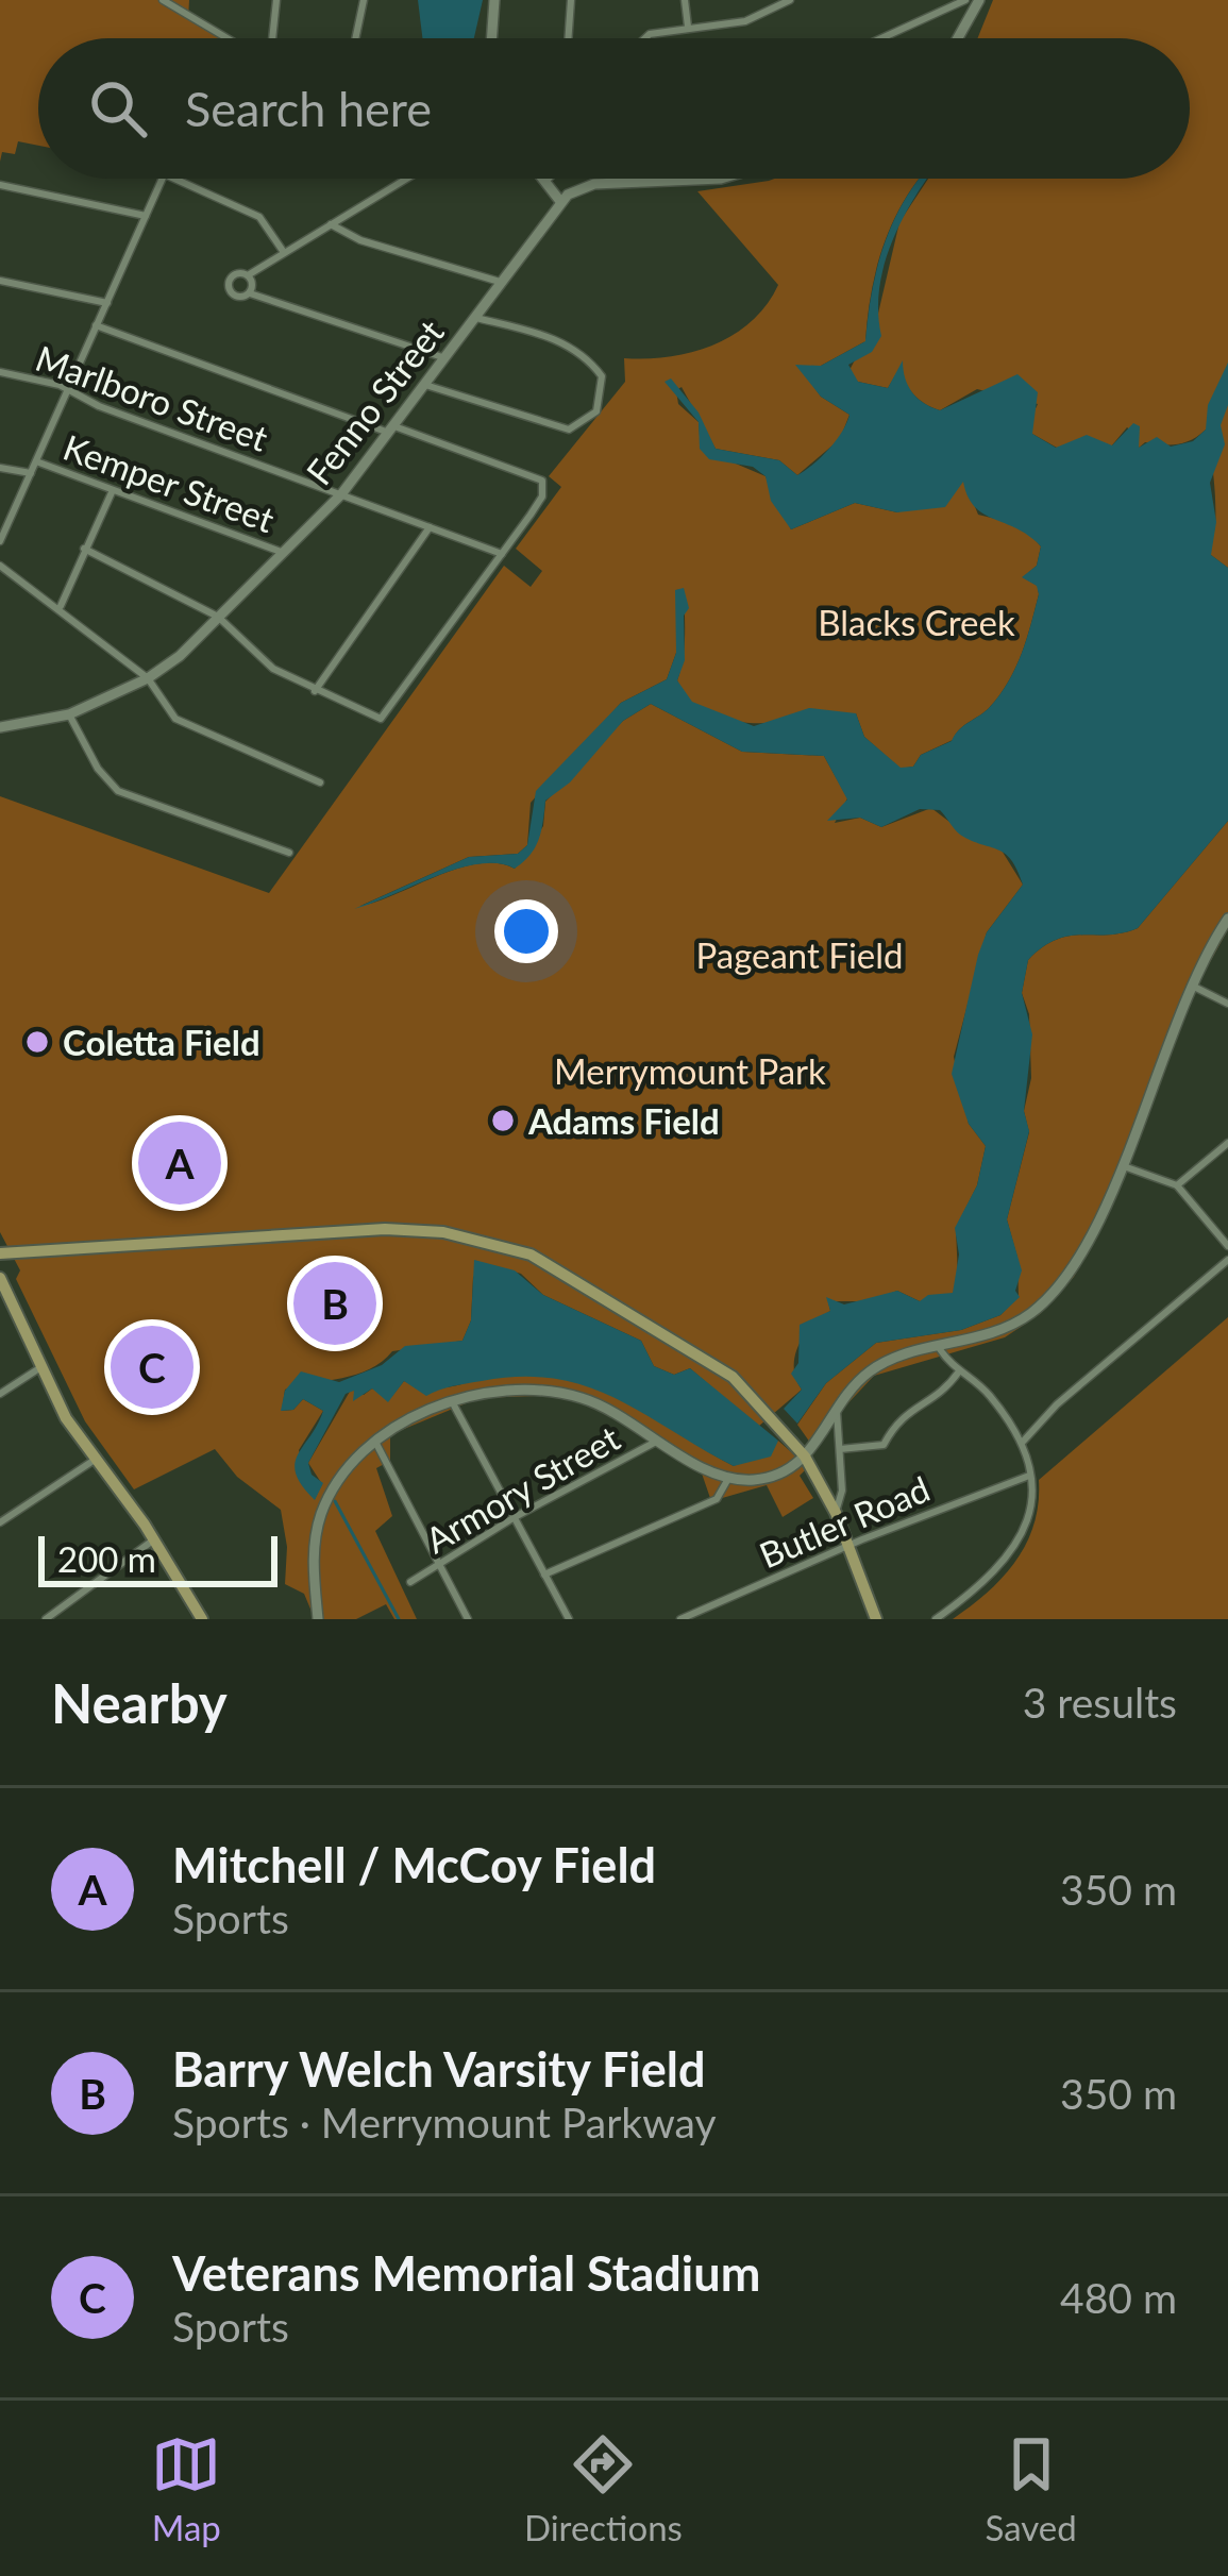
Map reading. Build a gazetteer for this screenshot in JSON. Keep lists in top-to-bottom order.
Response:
{
  "streets": {
    "main road": ["Fenno Street"],
    "street": [
      "Marlboro Street",
      "Kemper Street",
      "Armory Street",
      "Butler Road"
    ]
  },
  "crossings": [
    ["Marlboro Street", "Fenno Street"],
    ["Fenno Street", "Kemper Street"]
  ],
  "parks": ["Blacks Creek", "Pageant Field", "Merrymount Park"],
  "places": ["Coletta Field", "Adams Field"],
  "scale_bar": "200 m",
  "page": {
    "search": "Search here",
    "pins": ["A", "B", "C"],
    "scale": "200 m",
    "heading": ["Nearby", "3 results"],
    "list": [
      {
        "mark": "A",
        "name": "Mitchell / McCoy Field",
        "note": "Sports",
        "value": "350 m"
      },
      {
        "mark": "B",
        "name": "Barry Welch Varsity Field",
        "note": "Sports · Merrymount Parkway",
        "value": "350 m"
      },
      {
        "mark": "C",
        "name": "Veterans Memorial Stadium",
        "note": "Sports",
        "value": "480 m"
      }
    ],
    "nav": ["Map", "Directions", "Saved"]
  }
}
